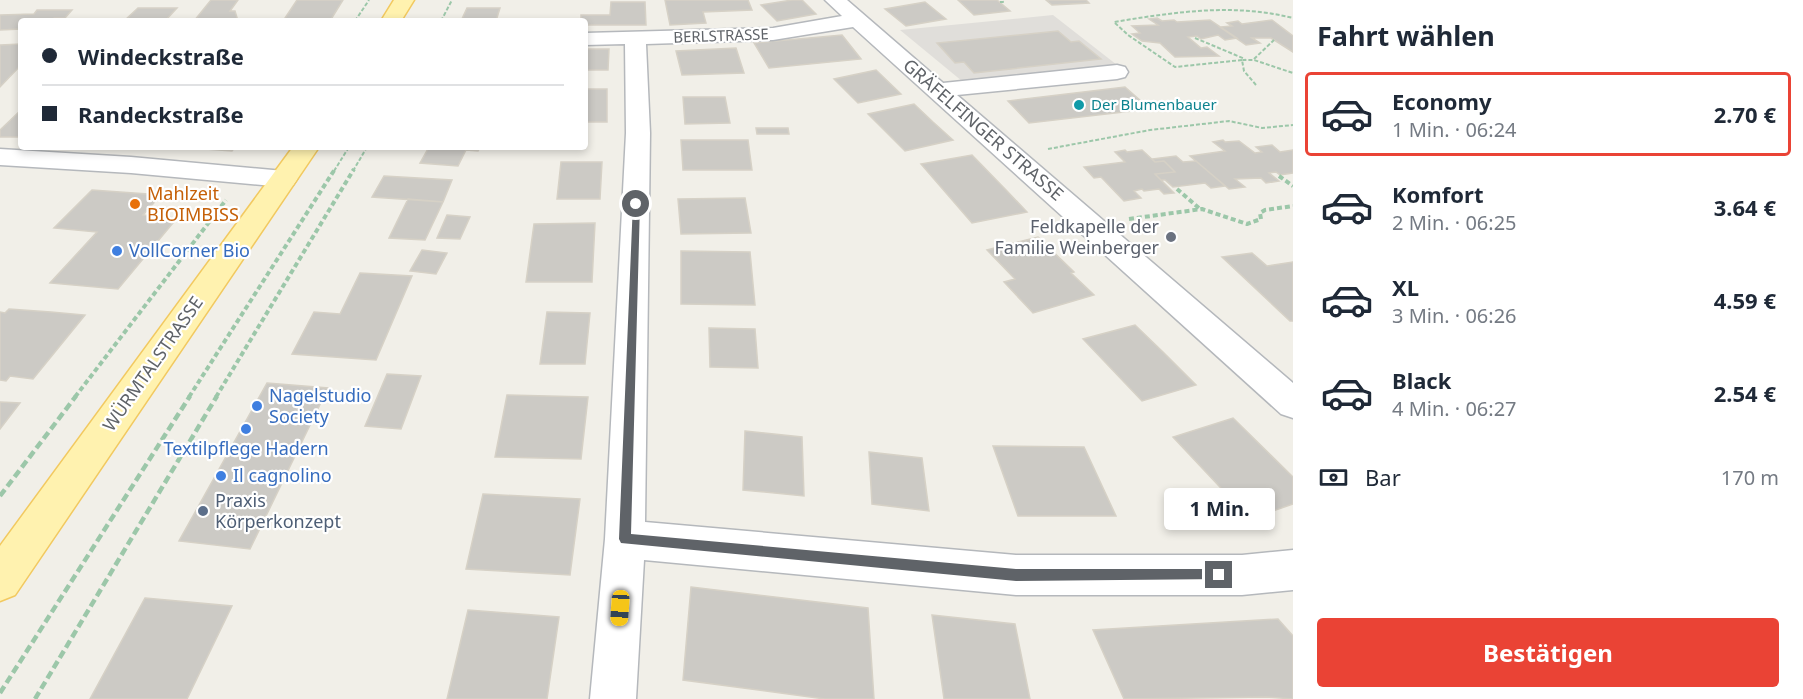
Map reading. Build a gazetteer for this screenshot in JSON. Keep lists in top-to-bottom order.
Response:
{
  "streets": {
    "main road": ["WÜRMTALSTRASSE"],
    "street": ["BERLSTRASSE", "GRÄFELFINGER STRASSE"]
  },
  "crossings": [
    ["BERLSTRASSE", "GRÄFELFINGER STRASSE"]
  ],
  "places": [
    "Der Blumenbauer",
    "Mahlzeit BIOIMBISS",
    "Feldkapelle der Familie Weinberger",
    "VollCorner Bio",
    "Nagelstudio Society",
    "Textilpflege Hadern",
    "Il cagnolino",
    "Praxis Körperkonzept"
  ],
  "page": {
    "heading": "Fahrt wählen",
    "banner": ["Windeckstraße", "Randeckstraße"],
    "list": [
      {
        "name": "Economy",
        "note": "1 Min. · 06:24",
        "value": "2.70 €"
      },
      {
        "name": "Komfort",
        "note": "2 Min. · 06:25",
        "value": "3.64 €"
      },
      {
        "name": "XL",
        "note": "3 Min. · 06:26",
        "value": "4.59 €"
      },
      {
        "name": "Black",
        "note": "4 Min. · 06:27",
        "value": "2.54 €"
      }
    ],
    "pay": ["Bar", "170 m"],
    "bubble": "1 Min.",
    "buttons": "Bestätigen"
  }
}
